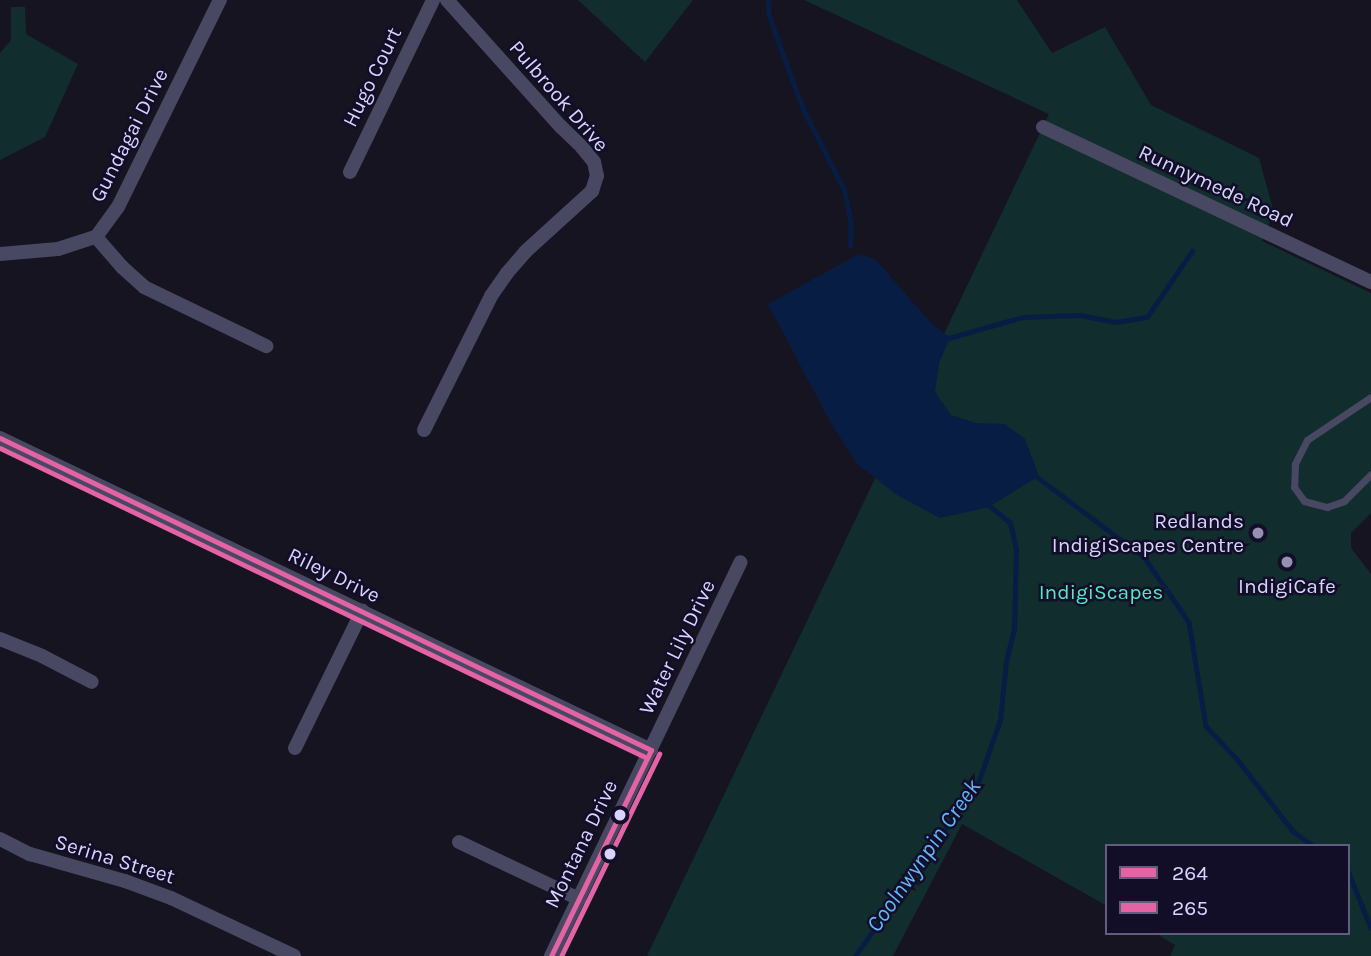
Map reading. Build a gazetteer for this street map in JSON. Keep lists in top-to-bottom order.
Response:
{
  "streets": {
    "street": [
      "Hugo Court",
      "Pulbrook Drive",
      "Gundagai Drive",
      "Runnymede Road",
      "Riley Drive",
      "Water Lily Drive",
      "Montana Drive",
      "Serina Street"
    ]
  },
  "crossings": [
    ["Riley Drive", "Water Lily Drive"],
    ["Riley Drive", "Montana Drive"],
    ["Water Lily Drive", "Montana Drive"]
  ],
  "water": ["Coolnwynpin Creek"],
  "parks": ["IndigiScapes"],
  "places": ["Redlands IndigiScapes Centre", "IndigiCafe"],
  "lines": ["transit line 264", "transit line 265"],
  "legend": ["264", "265"]
}
